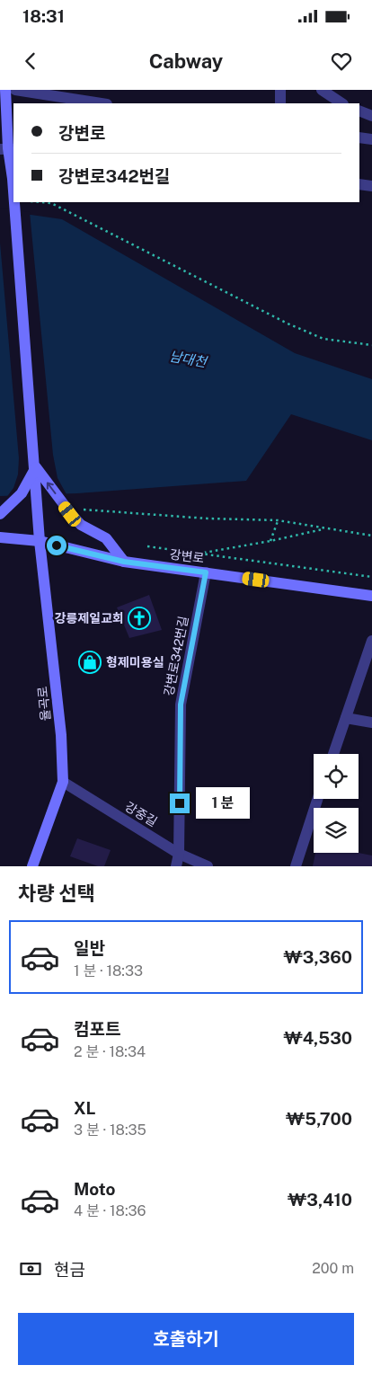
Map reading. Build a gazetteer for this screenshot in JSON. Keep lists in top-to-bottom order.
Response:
{
  "streets": {
    "street": [
      "강변로",
      "강변로342번길",
      "율곡로",
      "강중길"
    ]
  },
  "crossings": [
    ["강변로", "강변로342번길"],
    ["강변로", "율곡로"],
    ["강변로342번길", "강중길"],
    ["율곡로", "강중길"]
  ],
  "water": ["남대천"],
  "places": {
    "church": ["강릉제일교회"],
    "shop": ["형제미용실"]
  },
  "page": {
    "status": "18:31",
    "header": "Cabway",
    "banner": ["강변로", "강변로342번길"],
    "bubble": "1 분",
    "heading": "차량 선택",
    "list": [
      {
        "name": "일반",
        "note": "1 분 · 18:33",
        "value": "₩3,360"
      },
      {
        "name": "컴포트",
        "note": "2 분 · 18:34",
        "value": "₩4,530"
      },
      {
        "name": "XL",
        "note": "3 분 · 18:35",
        "value": "₩5,700"
      },
      {
        "name": "Moto",
        "note": "4 분 · 18:36",
        "value": "₩3,410"
      }
    ],
    "pay": ["현금", "200 m"],
    "buttons": "호출하기"
  }
}
